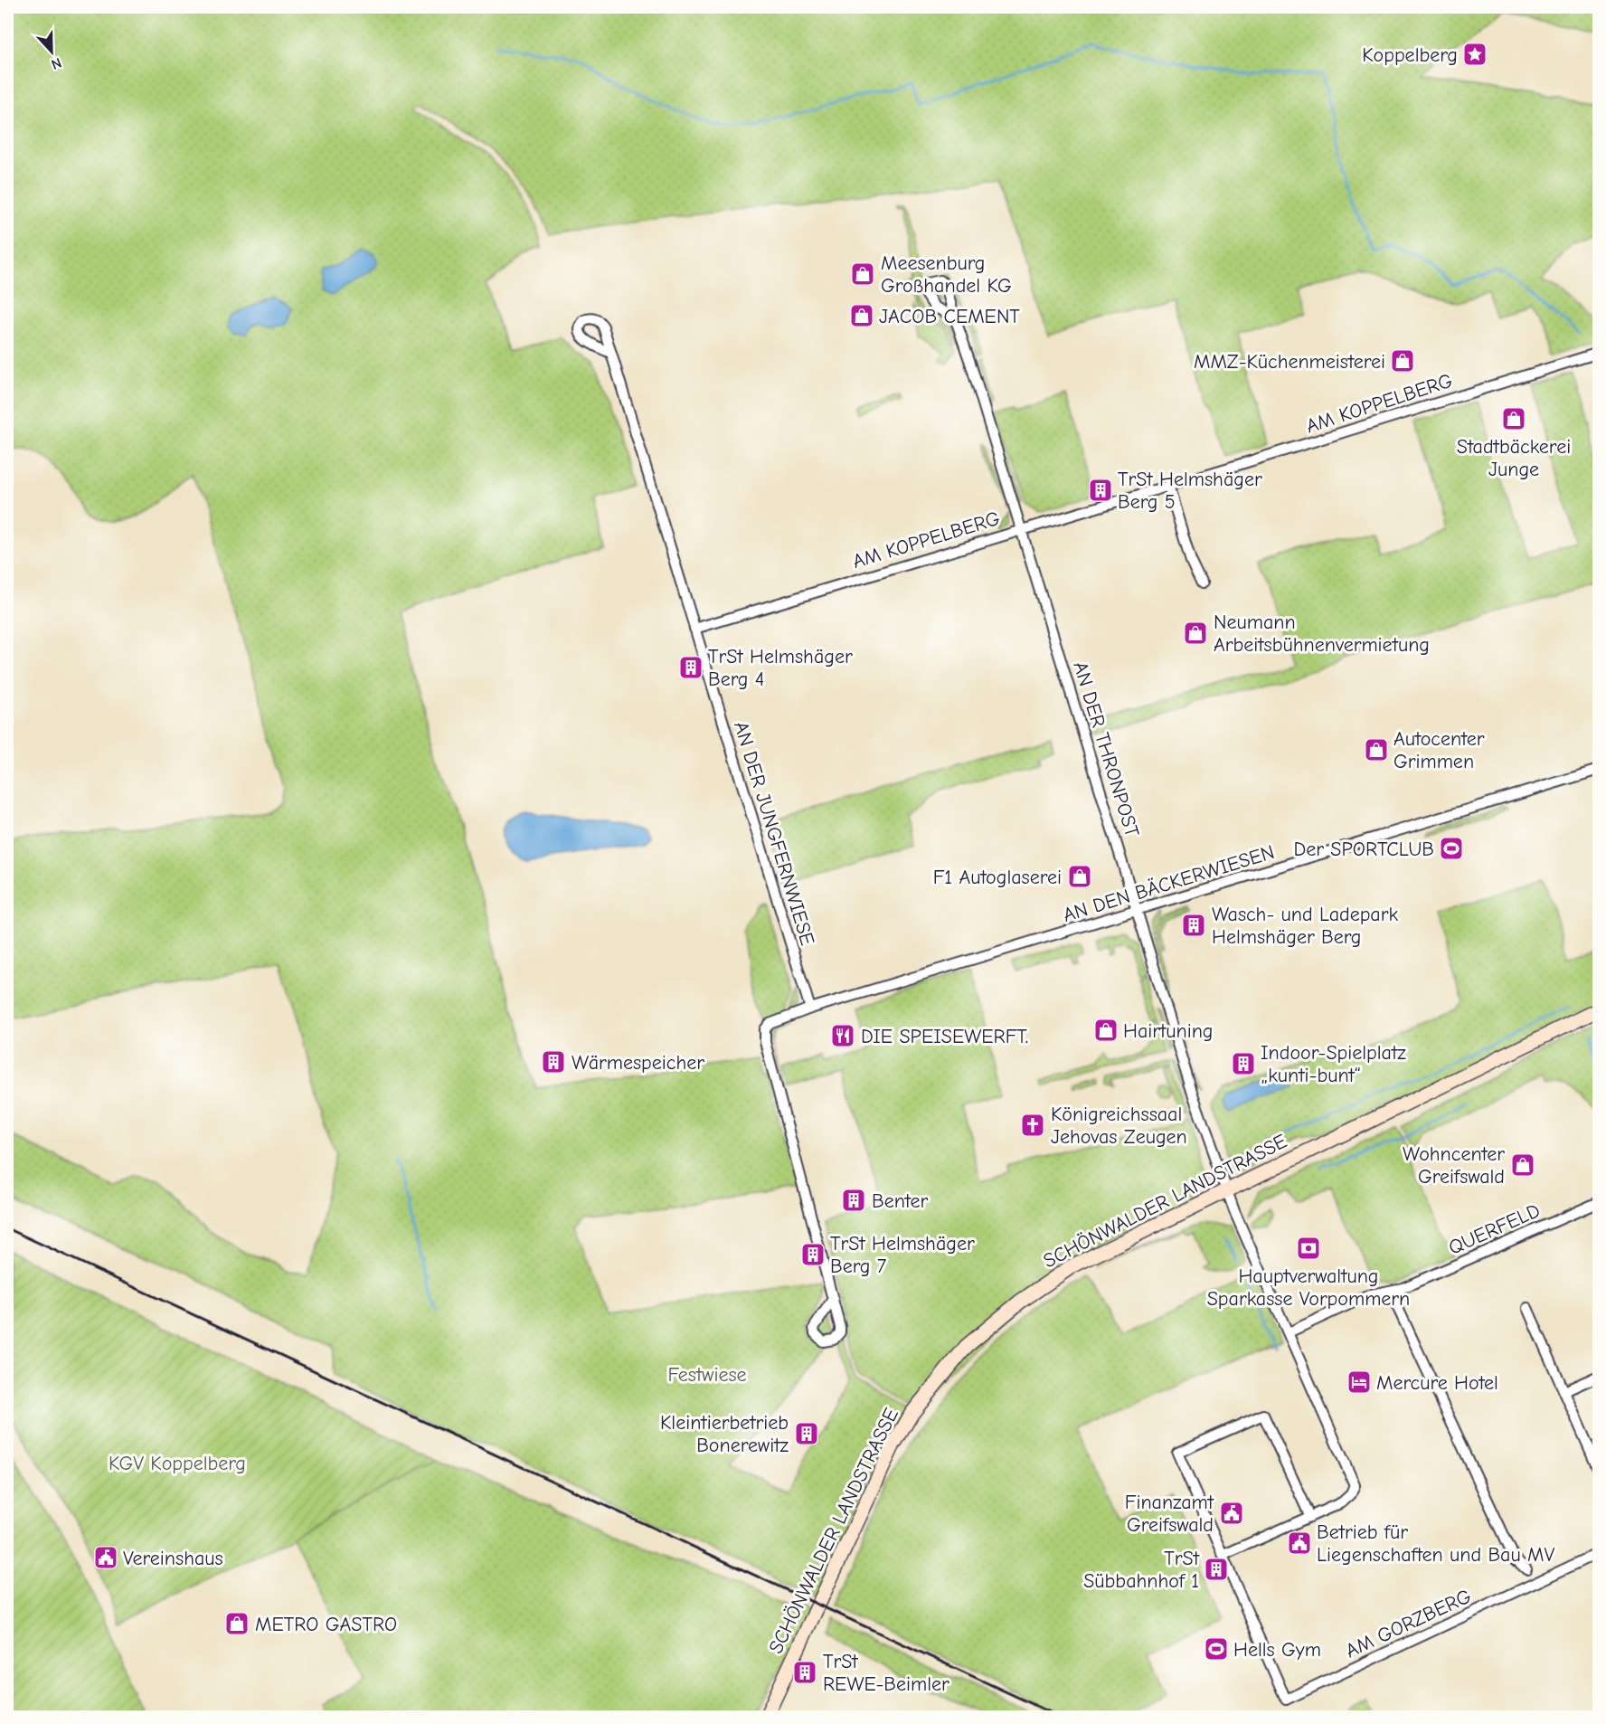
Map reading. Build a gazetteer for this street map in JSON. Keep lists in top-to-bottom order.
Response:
{
  "streets": {
    "main road": ["SCHÖNWALDER LANDSTRASSE"],
    "street": [
      "AM KOPPELBERG",
      "AN DER THRONPOST",
      "AN DER JUNGFERNWIESE",
      "AN DEN BÄCKERWIESEN",
      "QUERFELD",
      "AM GORZBERG"
    ]
  },
  "crossings": [
    ["AM KOPPELBERG", "AN DER THRONPOST"],
    ["AM KOPPELBERG", "AN DER JUNGFERNWIESE"],
    ["AN DER THRONPOST", "AN DEN BÄCKERWIESEN"],
    ["AN DER THRONPOST", "SCHÖNWALDER LANDSTRASSE"],
    ["AN DER JUNGFERNWIESE", "AN DEN BÄCKERWIESEN"]
  ],
  "parks": ["Festwiese", "KGV Koppelberg"],
  "places": {
    "place": ["Koppelberg"],
    "shop": [
      "Meesenburg Großhandel KG",
      "JACOB CEMENT",
      "MMZ-Küchenmeisterei",
      "Stadtbäckerei Junge",
      "Neumann Arbeitsbühnenvermietung",
      "Autocenter Grimmen",
      "F1 Autoglaserei",
      "Hairtuning",
      "Wohncenter Greifswald",
      "METRO GASTRO"
    ],
    "building": [
      "TrSt Helmshäger Berg 5",
      "TrSt Helmshäger Berg 4",
      "Wasch- und Ladepark Helmshäger Berg",
      "Wärmespeicher",
      "Indoor-Spielplatz „kunti-bunt“",
      "Benter",
      "TrSt Helmshäger Berg 7",
      "Kleintierbetrieb Bonerewitz",
      "TrSt Sübbahnhof 1",
      "TrSt REWE-Beimler"
    ],
    "sports": ["Der SPORTCLUB", "Hells Gym"],
    "restaurant": ["DIE SPEISEWERFT."],
    "church": ["Königreichssaal Jehovas Zeugen"],
    "bank": ["Hauptverwaltung Sparkasse Vorpommern"],
    "hotel": ["Mercure Hotel"],
    "public building": ["Finanzamt Greifswald", "Betrieb für Liegenschaften und Bau MV", "Vereinshaus"]
  },
  "north": "bottom"
}
